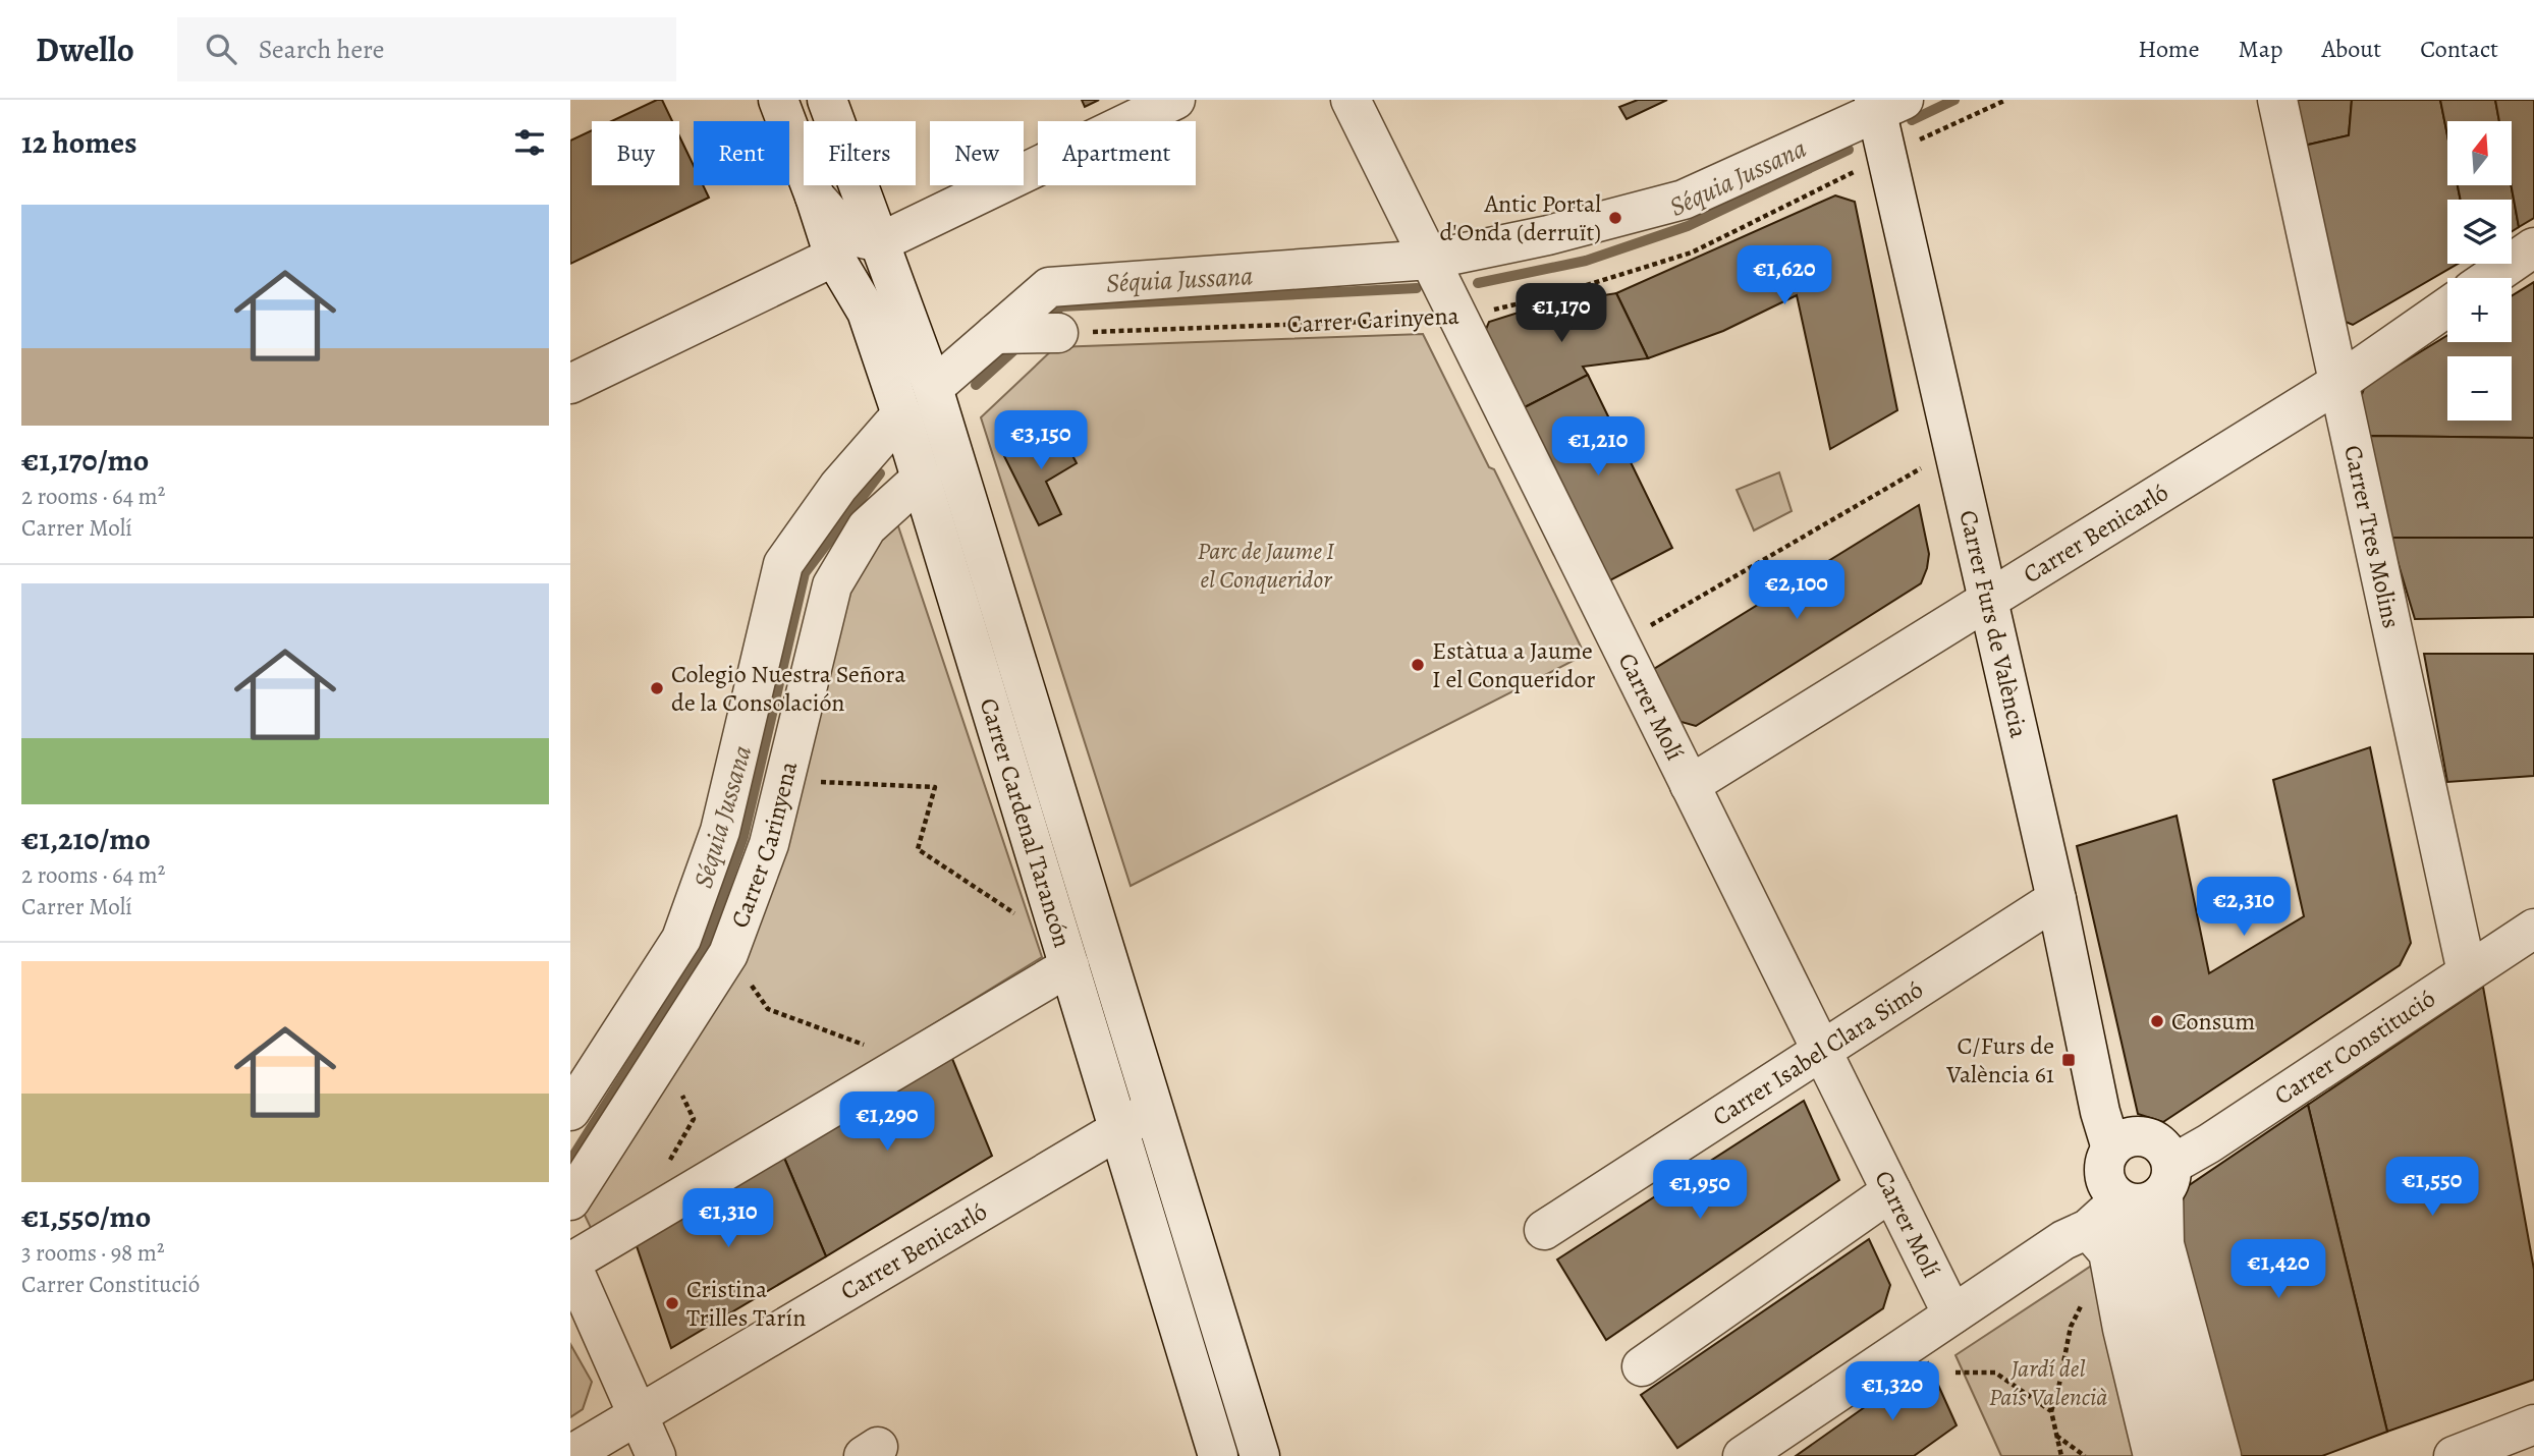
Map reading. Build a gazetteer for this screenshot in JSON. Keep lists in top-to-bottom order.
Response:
{
  "streets": {
    "street": [
      "Carrer Carinyena",
      "Carrer Benicarló",
      "Carrer Tres Molins",
      "Carrer Furs de València",
      "Carrer Molí",
      "Carrer Cardenal Tarancón",
      "Carrer Constitució",
      "Carrer Isabel Clara Simó"
    ]
  },
  "crossings": [
    ["Carrer Carinyena", "Carrer Furs de València"],
    ["Carrer Carinyena", "Carrer Molí"],
    ["Carrer Carinyena", "Carrer Cardenal Tarancón"],
    ["Carrer Benicarló", "Carrer Tres Molins"],
    ["Carrer Benicarló", "Carrer Furs de València"],
    ["Carrer Benicarló", "Carrer Molí"],
    ["Carrer Benicarló", "Carrer Cardenal Tarancón"],
    ["Carrer Tres Molins", "Carrer Constitució"],
    ["Carrer Furs de València", "Carrer Constitució"],
    ["Carrer Furs de València", "Carrer Isabel Clara Simó"],
    ["Carrer Molí", "Carrer Isabel Clara Simó"]
  ],
  "water": ["Séquia Jussana"],
  "parks": ["Parc de Jaume I el Conqueridor", "Jardí del País Valencià"],
  "places": {
    "other": [
      "Antic Portal d'Onda (derruït)",
      "Estàtua a Jaume I el Conqueridor",
      "Colegio Nuestra Señora de la Consolación",
      "Consum",
      "Cristina Trilles Tarín"
    ],
    "transit": ["C/Furs de València 61"]
  },
  "north": "top",
  "page": {
    "header": "Dwello",
    "search": "Search here",
    "nav": [
      "Home",
      "Map",
      "About",
      "Contact"
    ],
    "heading": "12 homes",
    "map_buttons": ["+", "−"],
    "chip": [
      "Buy",
      "Rent",
      "Filters",
      "New",
      "Apartment"
    ],
    "list": [
      {
        "name": "€1,170/mo",
        "note": "2 rooms · 64 m² · Carrer Molí"
      },
      {
        "name": "€1,210/mo",
        "note": "2 rooms · 64 m² · Carrer Molí"
      },
      {
        "name": "€1,550/mo",
        "note": "3 rooms · 98 m² · Carrer Constitució"
      }
    ],
    "price": [
      "€1,620",
      "€1,170",
      "€3,150",
      "€1,210",
      "€2,100",
      "€2,310",
      "€1,290",
      "€1,550",
      "€1,950",
      "€1,310",
      "€1,420",
      "€1,320"
    ]
  }
}
